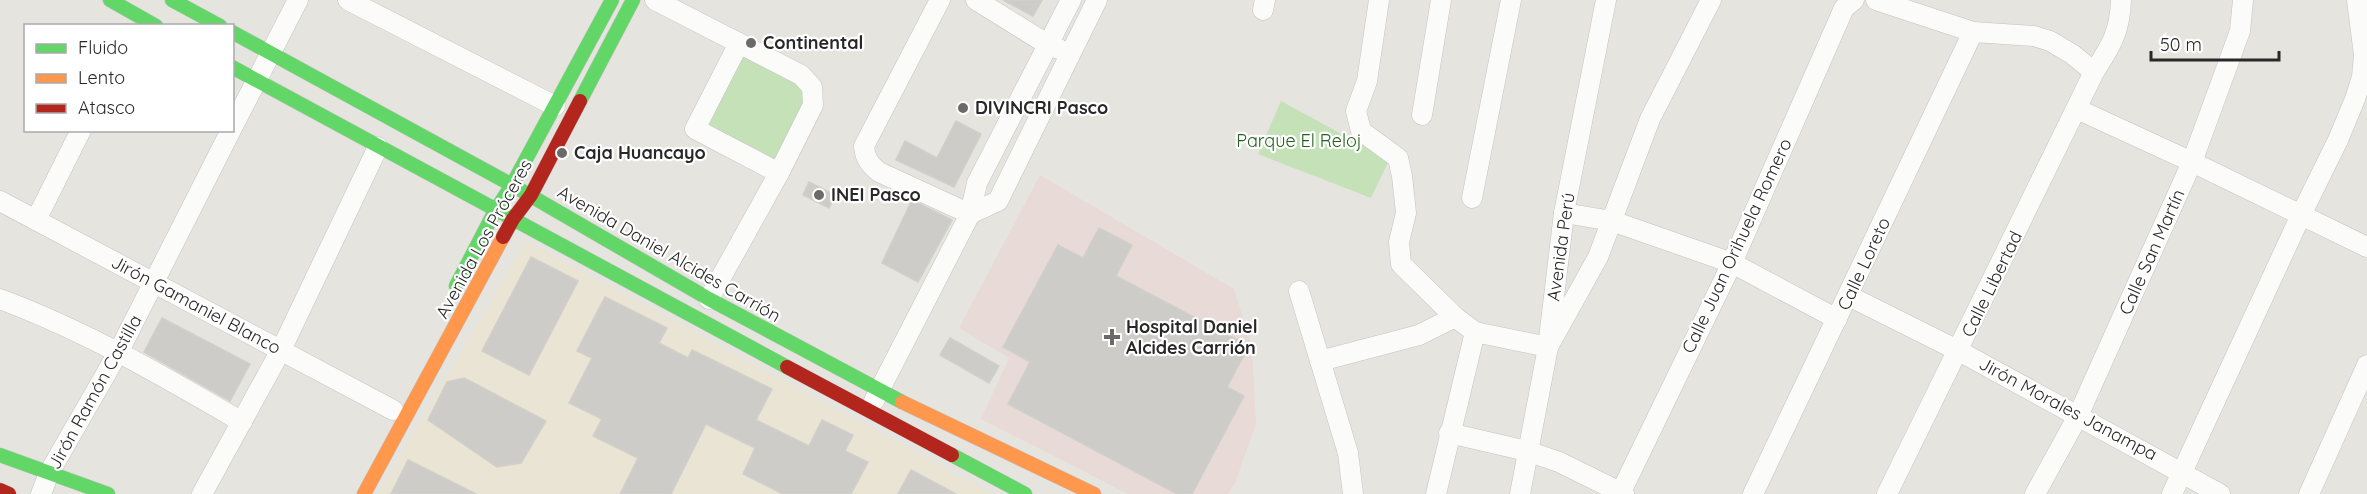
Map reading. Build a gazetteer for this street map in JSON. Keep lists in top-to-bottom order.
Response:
{
  "streets": {
    "street": [
      "Avenida Los Próceres",
      "Calle Juan Orihuela Romero",
      "Avenida Perú",
      "Calle San Martín",
      "Avenida Daniel Alcides Carrión",
      "Calle Loreto",
      "Calle Libertad",
      "Jirón Gamaniel Blanco",
      "Jirón Ramón Castilla",
      "Jirón Morales Janampa"
    ]
  },
  "crossings": [
    ["Avenida Los Próceres", "Avenida Daniel Alcides Carrión"],
    ["Calle San Martín", "Jirón Morales Janampa"],
    ["Avenida Daniel Alcides Carrión", "Jirón Ramón Castilla"],
    ["Calle Loreto", "Jirón Morales Janampa"],
    ["Calle Libertad", "Jirón Morales Janampa"],
    ["Jirón Gamaniel Blanco", "Jirón Ramón Castilla"]
  ],
  "parks": ["Parque El Reloj"],
  "places": {
    "other": [
      "Continental",
      "DIVINCRI Pasco",
      "Caja Huancayo",
      "INEI Pasco"
    ],
    "health": ["Hospital Daniel Alcides Carrión"]
  },
  "legend": ["Fluido", "Lento", "Atasco"],
  "scale_bar": "50 m"
}
